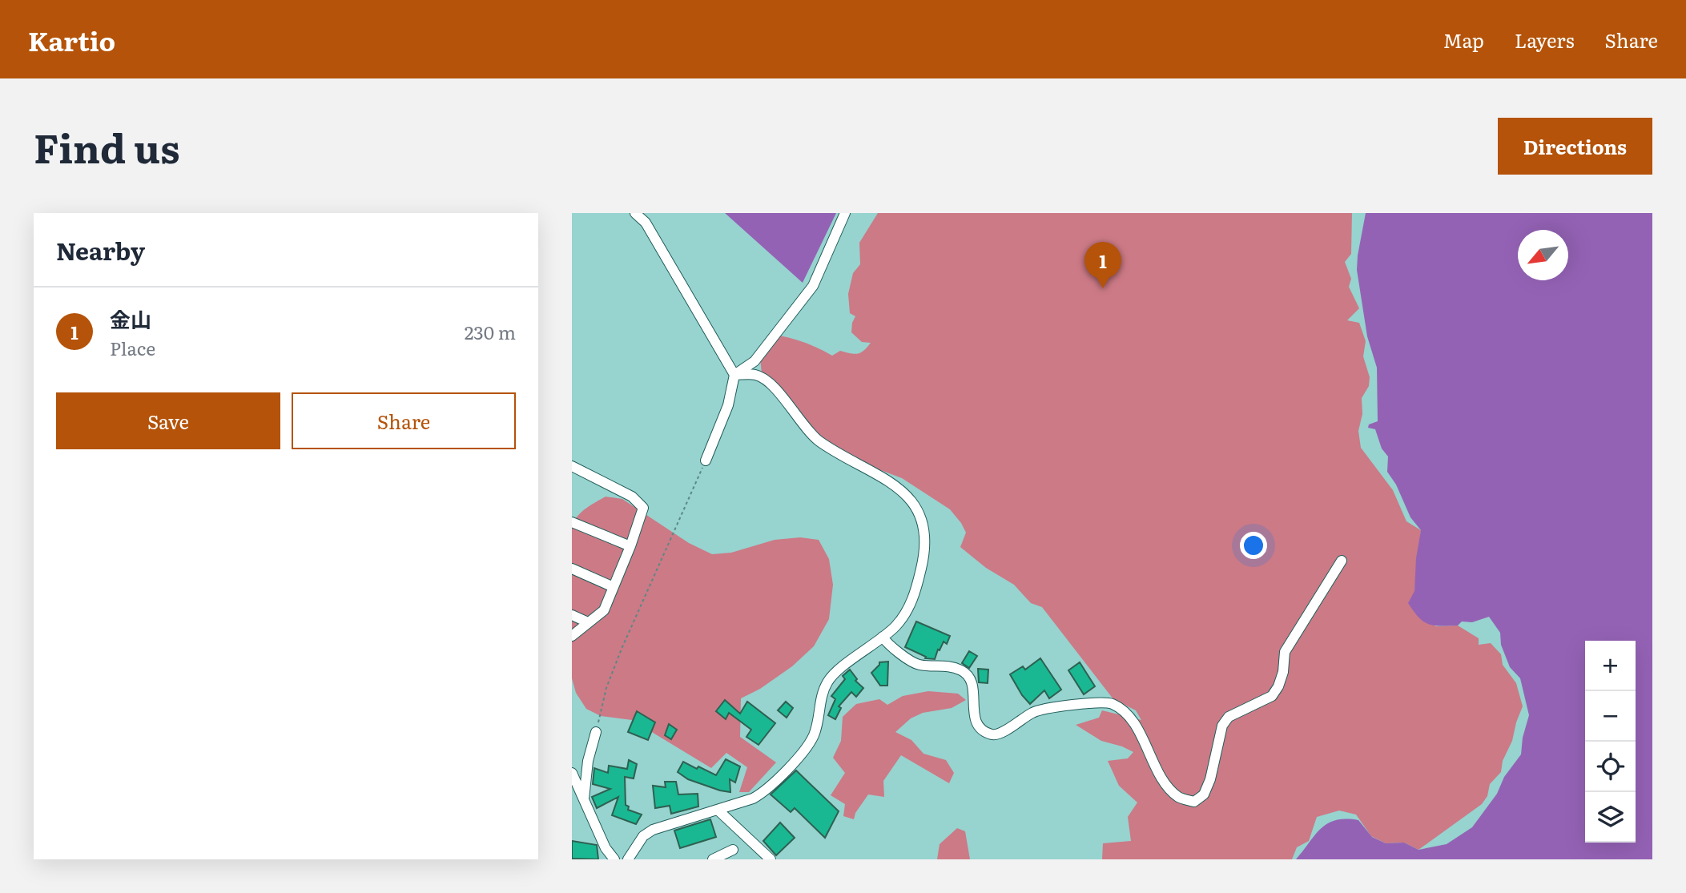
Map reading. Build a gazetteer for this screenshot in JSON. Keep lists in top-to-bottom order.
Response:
{
  "north": "bottom left",
  "page": {
    "header": "Kartio",
    "nav": ["Map", "Layers", "Share"],
    "title": "Find us",
    "buttons": [
      "Directions",
      ["Save", "Share"]
    ],
    "heading": "Nearby",
    "pins": "1",
    "list": [
      {
        "mark": "1",
        "name": "金山",
        "note": "Place",
        "value": "230 m"
      }
    ],
    "map_buttons": ["+", "−"]
  }
}
